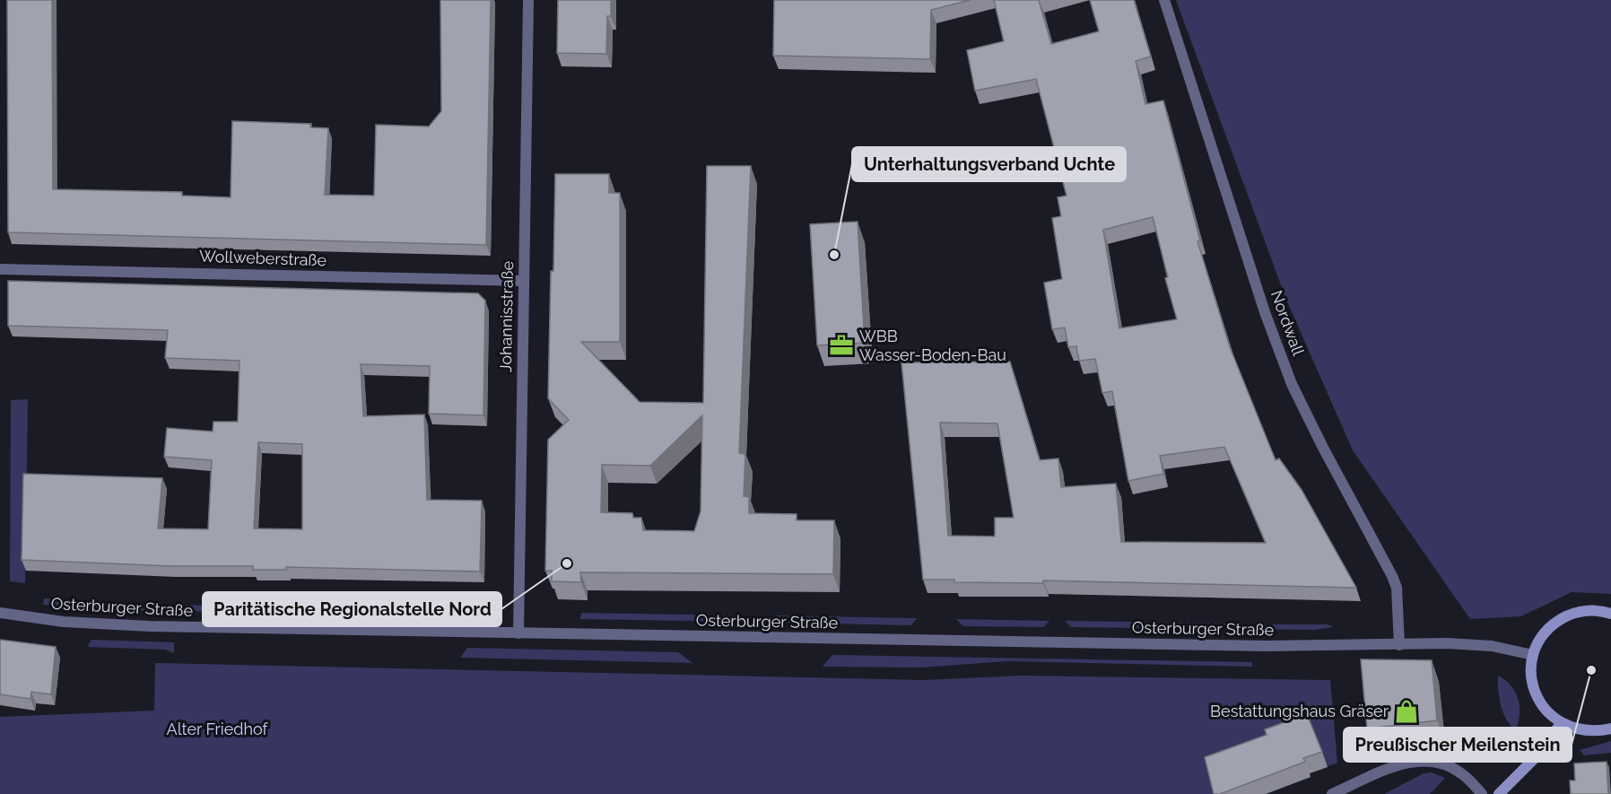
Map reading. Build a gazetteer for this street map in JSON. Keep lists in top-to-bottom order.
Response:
{
  "streets": {
    "street": [
      "Wollweberstraße",
      "Johannisstraße",
      "Nordwall",
      "Osterburger Straße"
    ]
  },
  "crossings": [
    ["Wollweberstraße", "Johannisstraße"],
    ["Johannisstraße", "Osterburger Straße"],
    ["Nordwall", "Osterburger Straße"]
  ],
  "parks": ["Alter Friedhof"],
  "places": {
    "other": ["Unterhaltungsverband Uchte", "Paritätische Regionalstelle Nord", "Preußischer Meilenstein"],
    "office": ["WBB Wasser-Boden-Bau"],
    "shop": ["Bestattungshaus Gräser"]
  }
}
